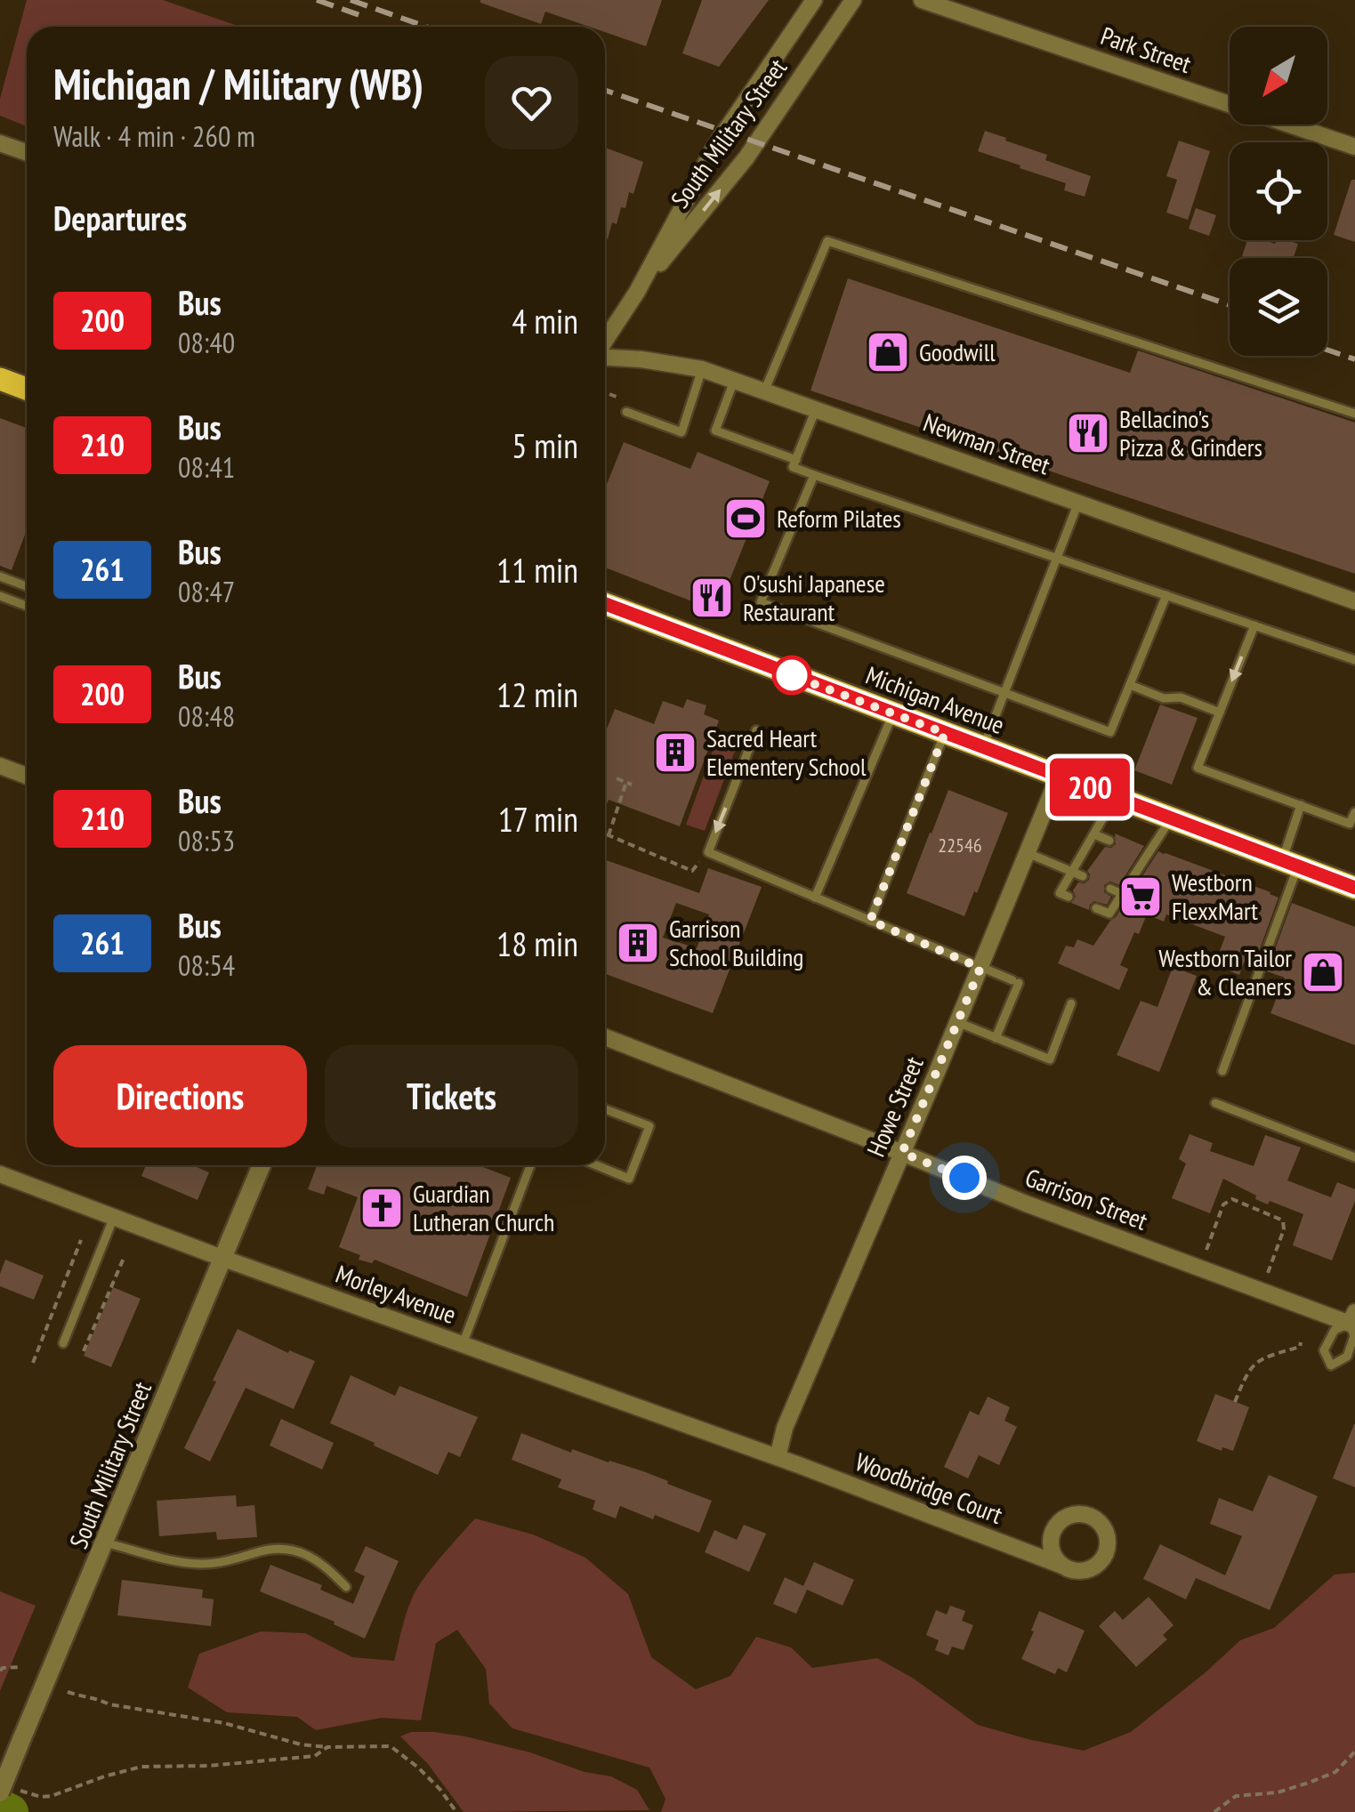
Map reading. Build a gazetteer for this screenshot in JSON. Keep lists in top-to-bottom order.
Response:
{
  "streets": {
    "main road": ["Michigan Avenue"],
    "street": [
      "Park Street",
      "South Military Street",
      "Newman Street",
      "Howe Street",
      "Garrison Street",
      "Morley Avenue",
      "Woodbridge Court"
    ]
  },
  "crossings": [
    ["South Military Street", "Morley Avenue"],
    ["Michigan Avenue", "Howe Street"],
    ["Howe Street", "Garrison Street"],
    ["Howe Street", "Morley Avenue"],
    ["Howe Street", "Woodbridge Court"],
    ["Morley Avenue", "Woodbridge Court"]
  ],
  "places": {
    "shop": ["Goodwill", "Westborn Tailor & Cleaners"],
    "restaurant": ["Bellacino's Pizza & Grinders", "O'sushi Japanese Restaurant"],
    "sports": ["Reform Pilates"],
    "building": ["Sacred Heart Elementery School", "Garrison School Building"],
    "supermarket": ["Westborn FlexxMart"],
    "church": ["Guardian Lutheran Church"]
  },
  "lines": ["bus line 200"],
  "house_numbers": ["22546"],
  "north": "bottom left",
  "page": {
    "on_map": "200",
    "heading": [
      ["Michigan / Military (WB)", "Walk · 4 min · 260 m"],
      "Departures"
    ],
    "list": [
      {
        "mark": "200",
        "name": "Bus",
        "note": "08:40",
        "value": "4 min"
      },
      {
        "mark": "210",
        "name": "Bus",
        "note": "08:41",
        "value": "5 min"
      },
      {
        "mark": "261",
        "name": "Bus",
        "note": "08:47",
        "value": "11 min"
      },
      {
        "mark": "200",
        "name": "Bus",
        "note": "08:48",
        "value": "12 min"
      },
      {
        "mark": "210",
        "name": "Bus",
        "note": "08:53",
        "value": "17 min"
      },
      {
        "mark": "261",
        "name": "Bus",
        "note": "08:54",
        "value": "18 min"
      }
    ],
    "buttons": ["Directions", "Tickets"]
  }
}
